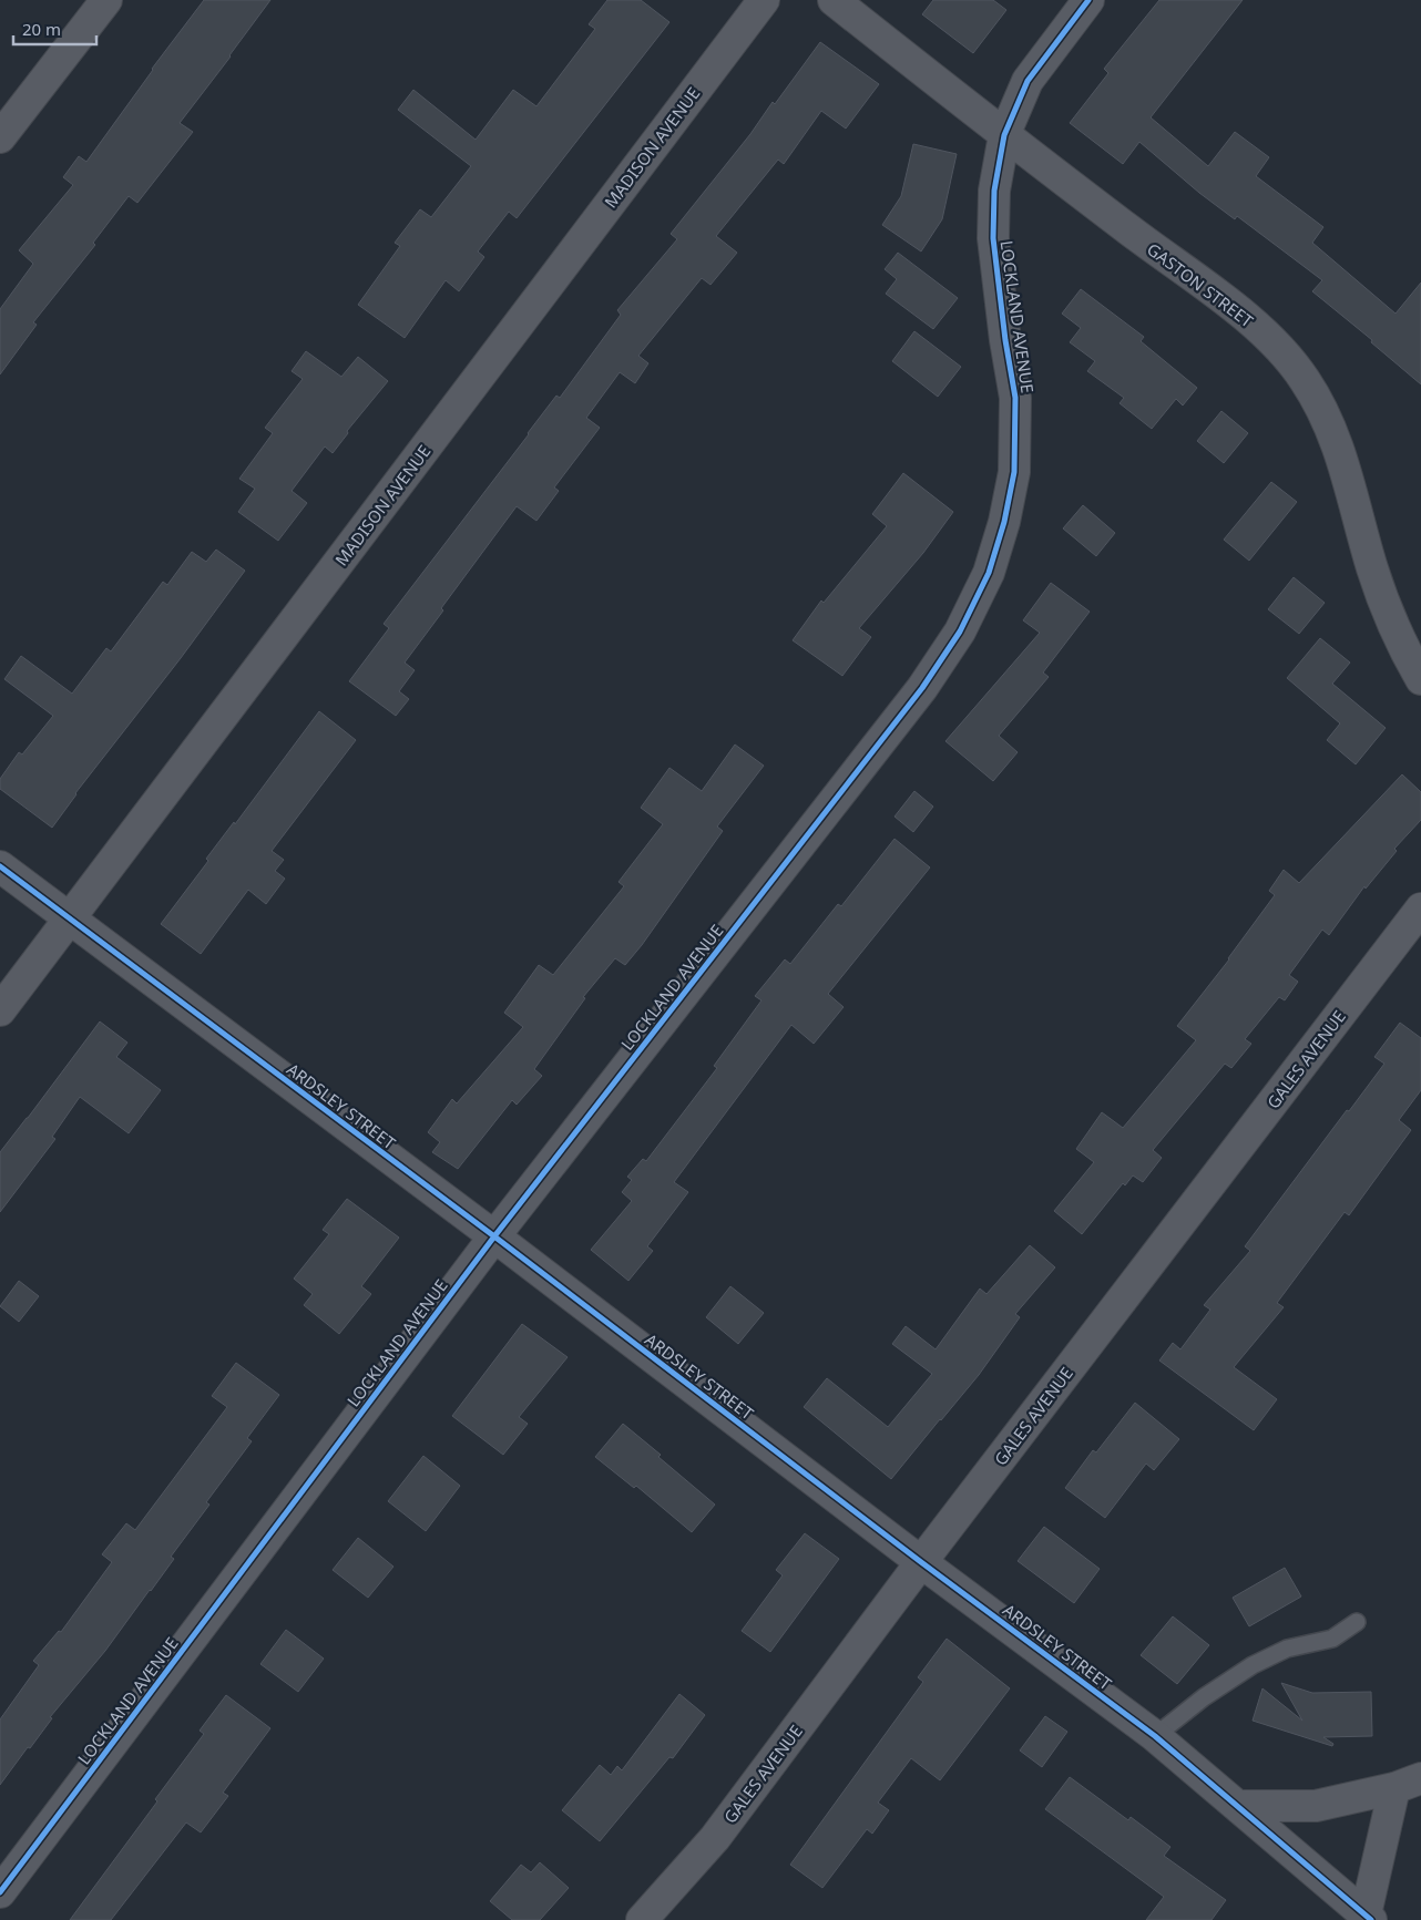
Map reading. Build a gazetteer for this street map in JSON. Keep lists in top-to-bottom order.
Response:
{
  "streets": {
    "street": [
      "MADISON AVENUE",
      "GASTON STREET",
      "LOCKLAND AVENUE",
      "GALES AVENUE",
      "ARDSLEY STREET"
    ]
  },
  "crossings": [
    ["MADISON AVENUE", "ARDSLEY STREET"],
    ["GASTON STREET", "LOCKLAND AVENUE"],
    ["LOCKLAND AVENUE", "ARDSLEY STREET"],
    ["GALES AVENUE", "ARDSLEY STREET"]
  ],
  "scale_bar": "20 m"
}
